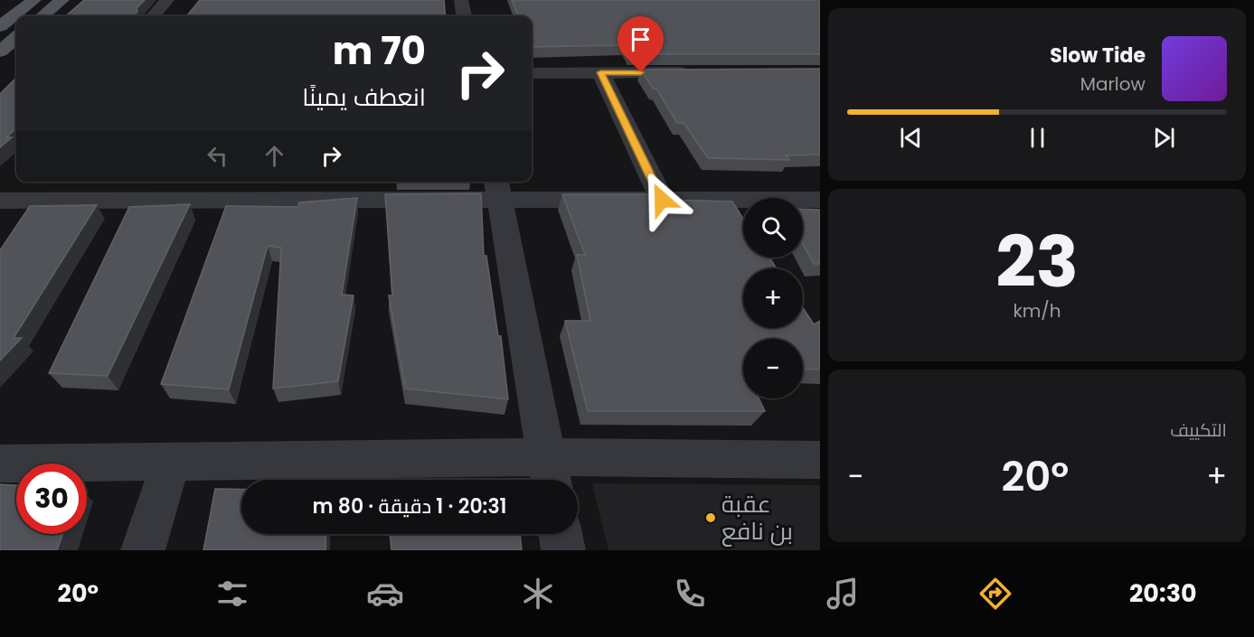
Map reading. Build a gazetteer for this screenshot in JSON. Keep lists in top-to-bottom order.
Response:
{
  "places": ["عقبة بن نافع"],
  "page": {
    "turn": ["70 m", "انعطف يمينًا"],
    "song": ["Slow Tide", "Marlow"],
    "tile": [
      ["23", "km/h"],
      "التكييف"
    ],
    "map_buttons": ["+", "−"],
    "heat": ["−", "20°", "+"],
    "limit": "30",
    "trip": "20:31 · 1 دقيقة · 80 m",
    "tabs": ["20:30", "20°"]
  }
}
